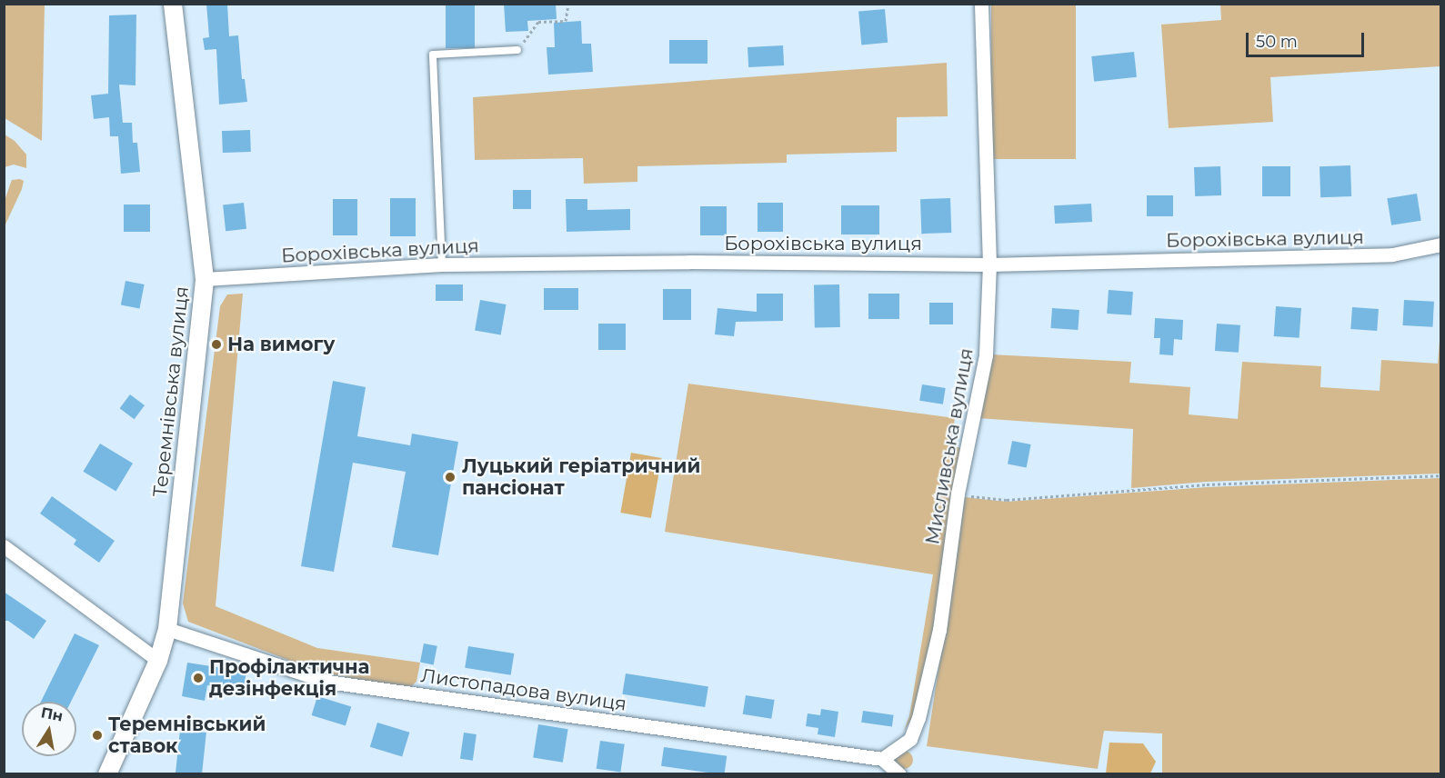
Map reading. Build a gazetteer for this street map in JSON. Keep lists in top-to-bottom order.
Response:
{
  "streets": {
    "street": [
      "Борохівська вулиця",
      "Теремнівська вулиця",
      "Мисливська вулиця",
      "Листопадова вулиця"
    ]
  },
  "crossings": [
    ["Борохівська вулиця", "Теремнівська вулиця"],
    ["Борохівська вулиця", "Мисливська вулиця"],
    ["Теремнівська вулиця", "Листопадова вулиця"],
    ["Мисливська вулиця", "Листопадова вулиця"]
  ],
  "places": [
    "На вимогу",
    "Луцький геріатричний пансіонат",
    "Профілактична дезінфекція",
    "Теремнівський ставок"
  ],
  "scale_bar": "50 m",
  "north": "top"
}
